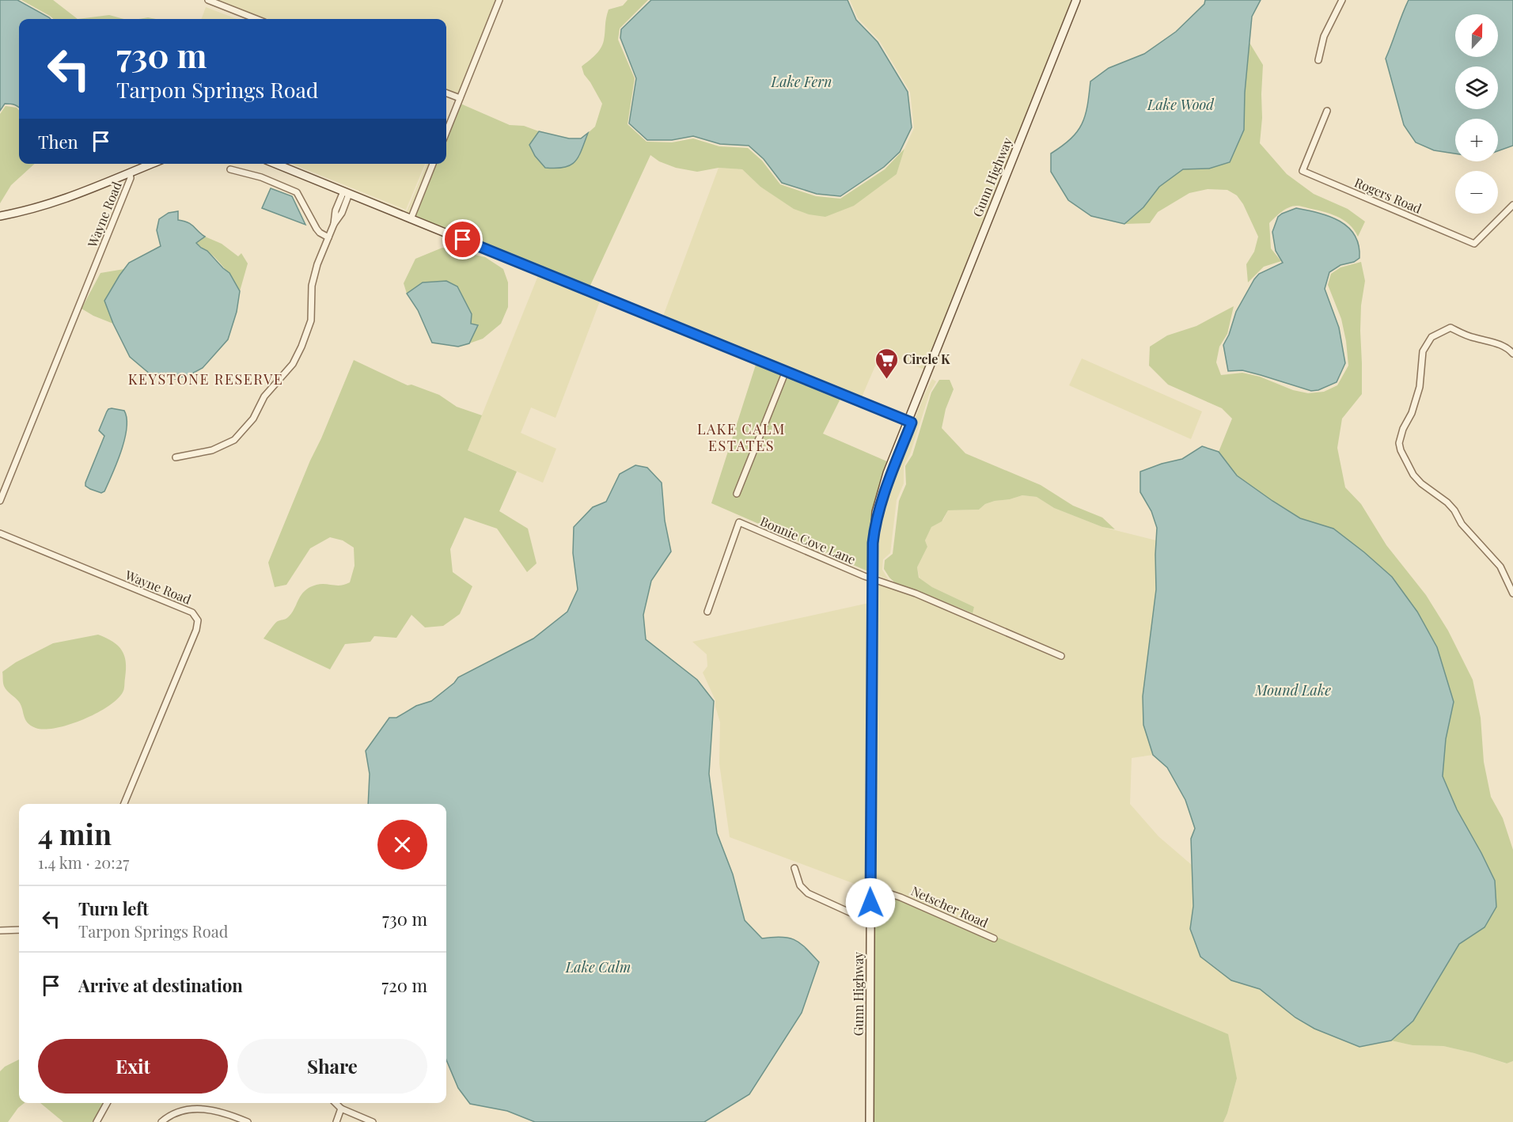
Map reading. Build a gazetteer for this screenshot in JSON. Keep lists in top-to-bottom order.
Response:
{
  "streets": {
    "main road": ["Gunn Highway"],
    "street": [
      "Rogers Road",
      "Wayne Road",
      "Bonnie Cove Lane",
      "Netscher Road"
    ]
  },
  "crossings": [
    ["Gunn Highway", "Bonnie Cove Lane"],
    ["Gunn Highway", "Netscher Road"]
  ],
  "districts": ["KEYSTONE RESERVE", "LAKE CALM ESTATES"],
  "water": [
    "Lake Fern",
    "Lake Wood",
    "Mound Lake",
    "Lake Calm"
  ],
  "places": {
    "supermarket": ["Circle K"]
  },
  "north": "top",
  "page": {
    "map_buttons": ["+", "−"],
    "turn": ["730 m", "Tarpon Springs Road"],
    "then": "Then",
    "heading": ["4 min", "1.4 km · 20:27"],
    "list": [
      {
        "name": "Turn left",
        "note": "Tarpon Springs Road",
        "value": "730 m"
      },
      {
        "name": "Arrive at destination",
        "value": "720 m"
      }
    ],
    "buttons": ["Exit", "Share"]
  }
}
